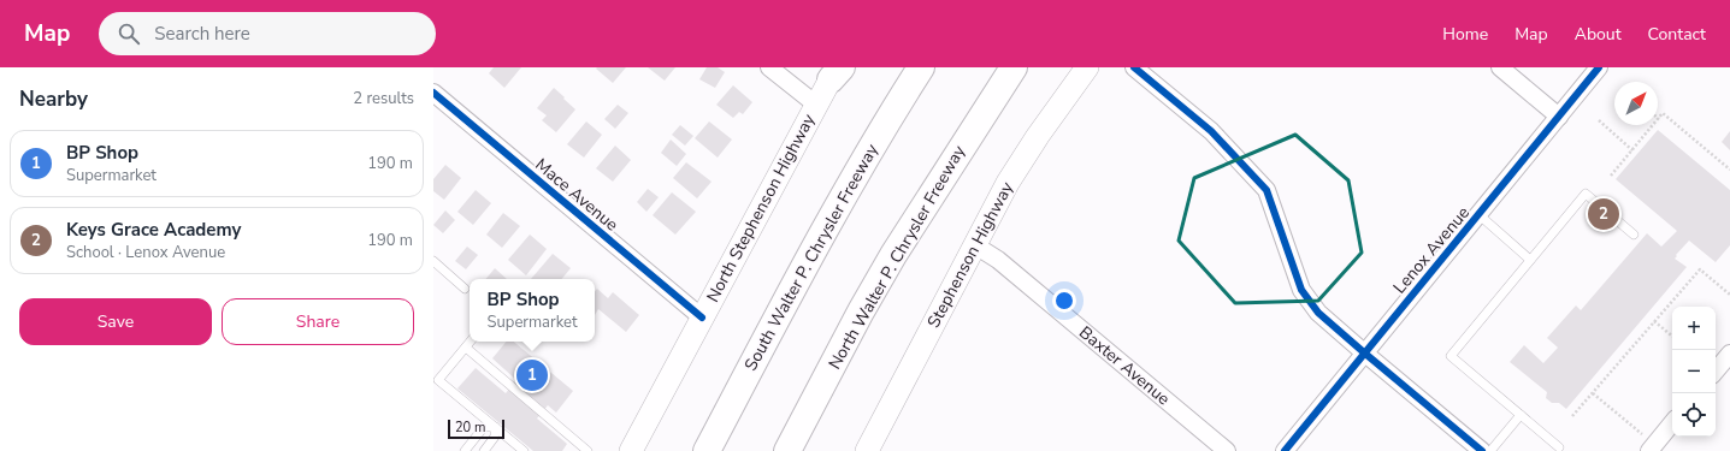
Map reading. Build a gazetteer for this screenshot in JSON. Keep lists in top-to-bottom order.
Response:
{
  "streets": {
    "highway": ["South Walter P. Chrysler Freeway", "North Walter P. Chrysler Freeway"],
    "main road": ["North Stephenson Highway", "Stephenson Highway"],
    "street": ["Mace Avenue", "Lenox Avenue", "Baxter Avenue"]
  },
  "crossings": [
    ["Mace Avenue", "North Stephenson Highway"],
    ["Stephenson Highway", "Baxter Avenue"]
  ],
  "scale_bar": "20 m",
  "north": "top right",
  "page": {
    "header": "Map",
    "search": "Search here",
    "nav": [
      "Home",
      "Map",
      "About",
      "Contact"
    ],
    "heading": ["Nearby", "2 results"],
    "list": [
      {
        "mark": "1",
        "name": "BP Shop",
        "note": "Supermarket",
        "value": "190 m"
      },
      {
        "mark": "2",
        "name": "Keys Grace Academy",
        "note": "School · Lenox Avenue",
        "value": "190 m"
      }
    ],
    "pins": ["2", "1"],
    "popup": ["BP Shop", "Supermarket"],
    "buttons": ["Save", "Share"],
    "map_buttons": ["+", "−"],
    "scale": "20 m"
  }
}
